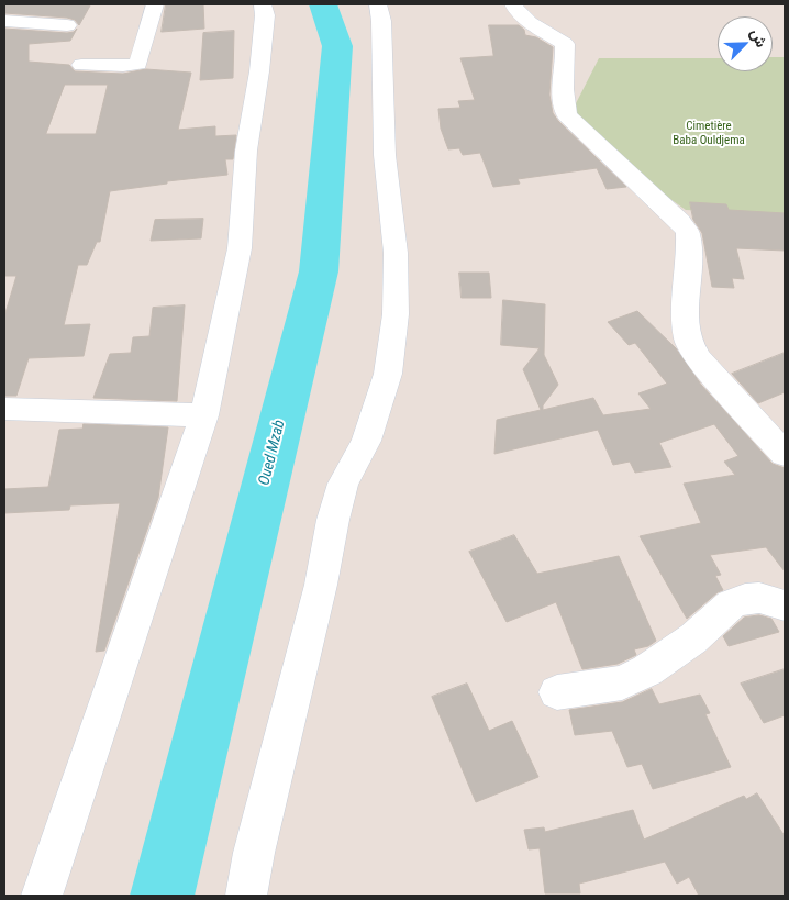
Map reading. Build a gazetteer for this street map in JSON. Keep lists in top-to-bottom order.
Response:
{
  "water": ["Oued Mzab"],
  "parks": ["Cimetière Baba Ouldjema"],
  "north": "top right"
}
